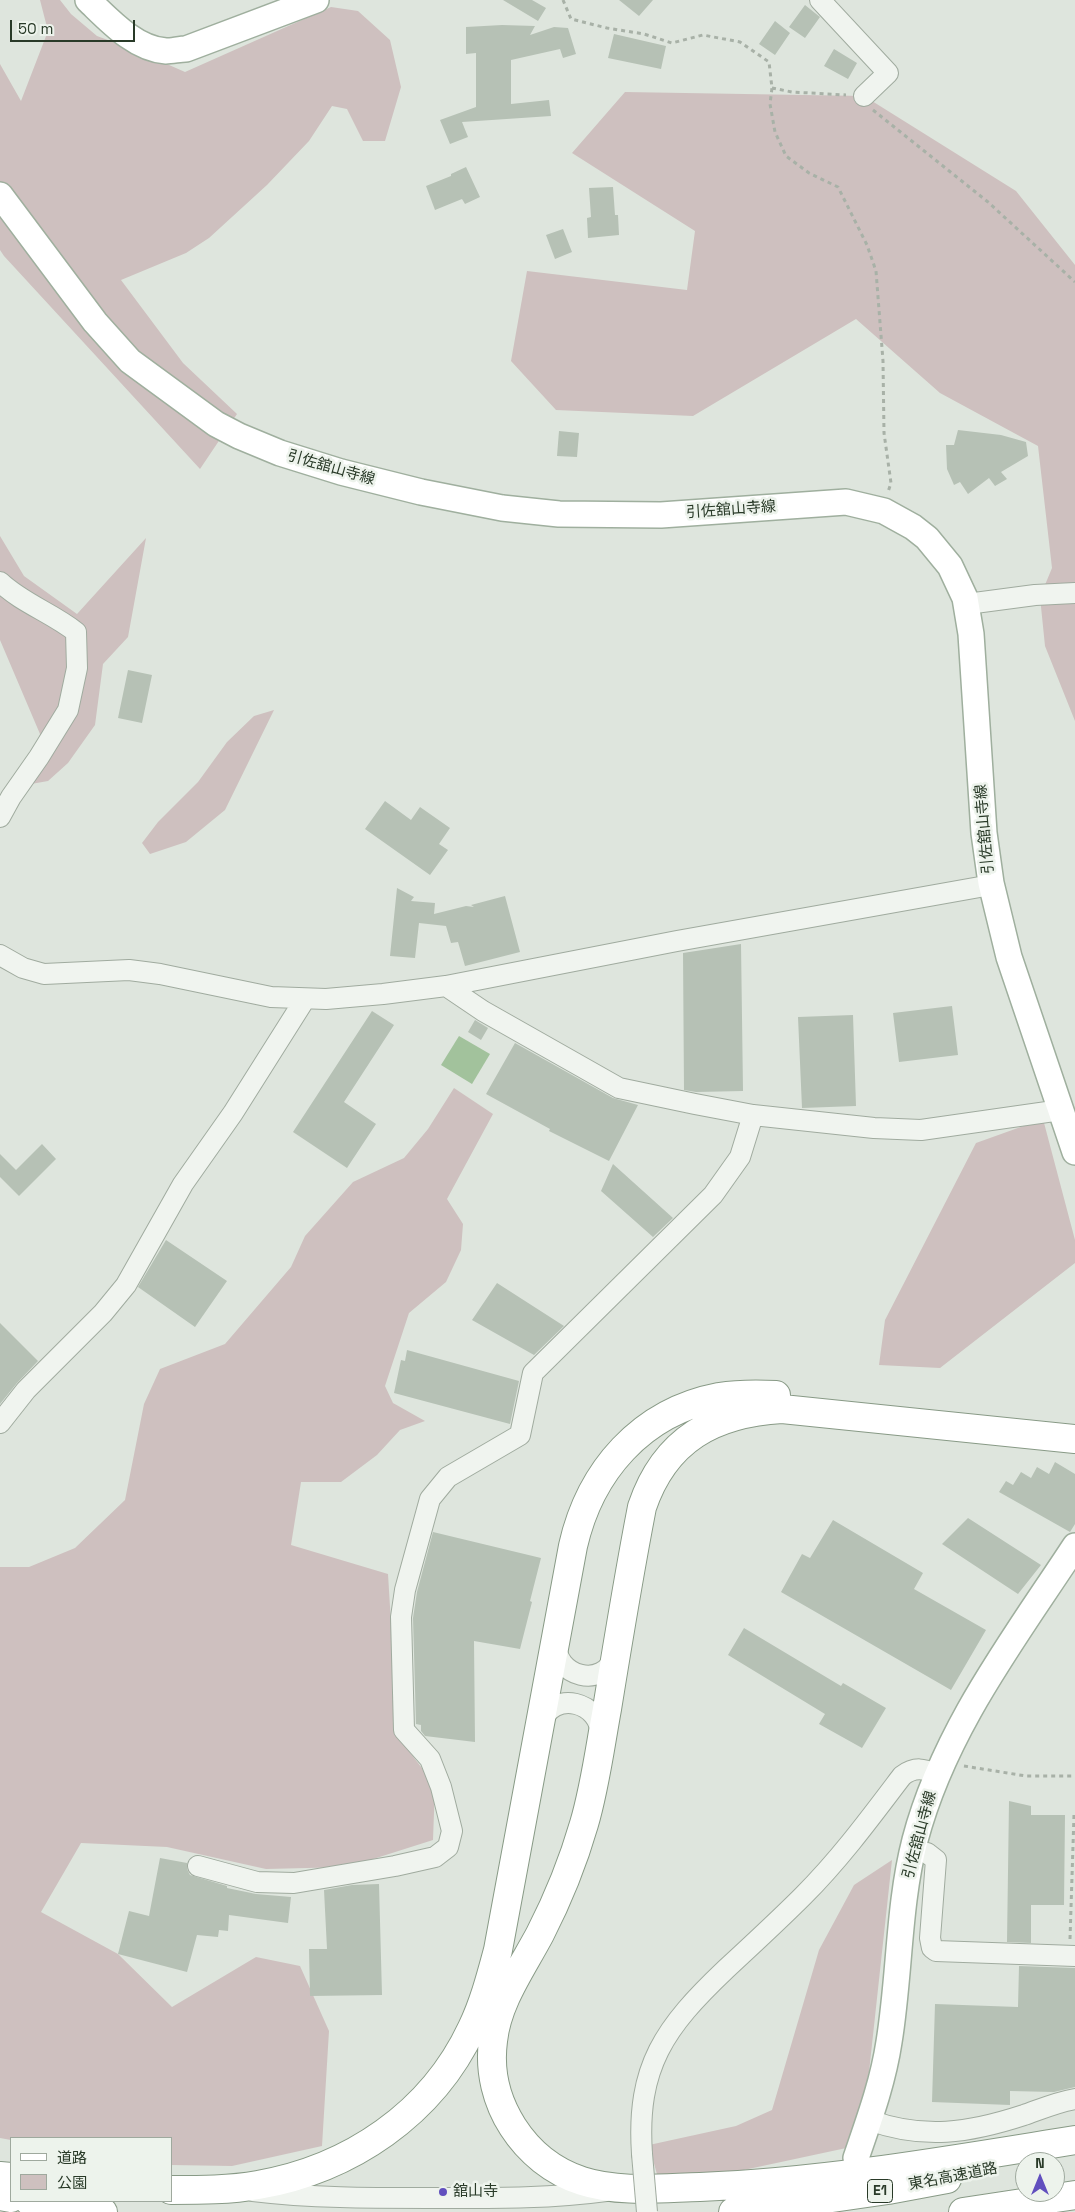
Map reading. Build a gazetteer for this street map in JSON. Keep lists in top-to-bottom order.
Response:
{
  "streets": {
    "highway": ["東名高速道路", "E1"],
    "main road": ["引佐舘山寺線"]
  },
  "places": ["舘山寺"],
  "legend": ["道路", "公園"],
  "scale_bar": "50 m",
  "north": "top"
}
